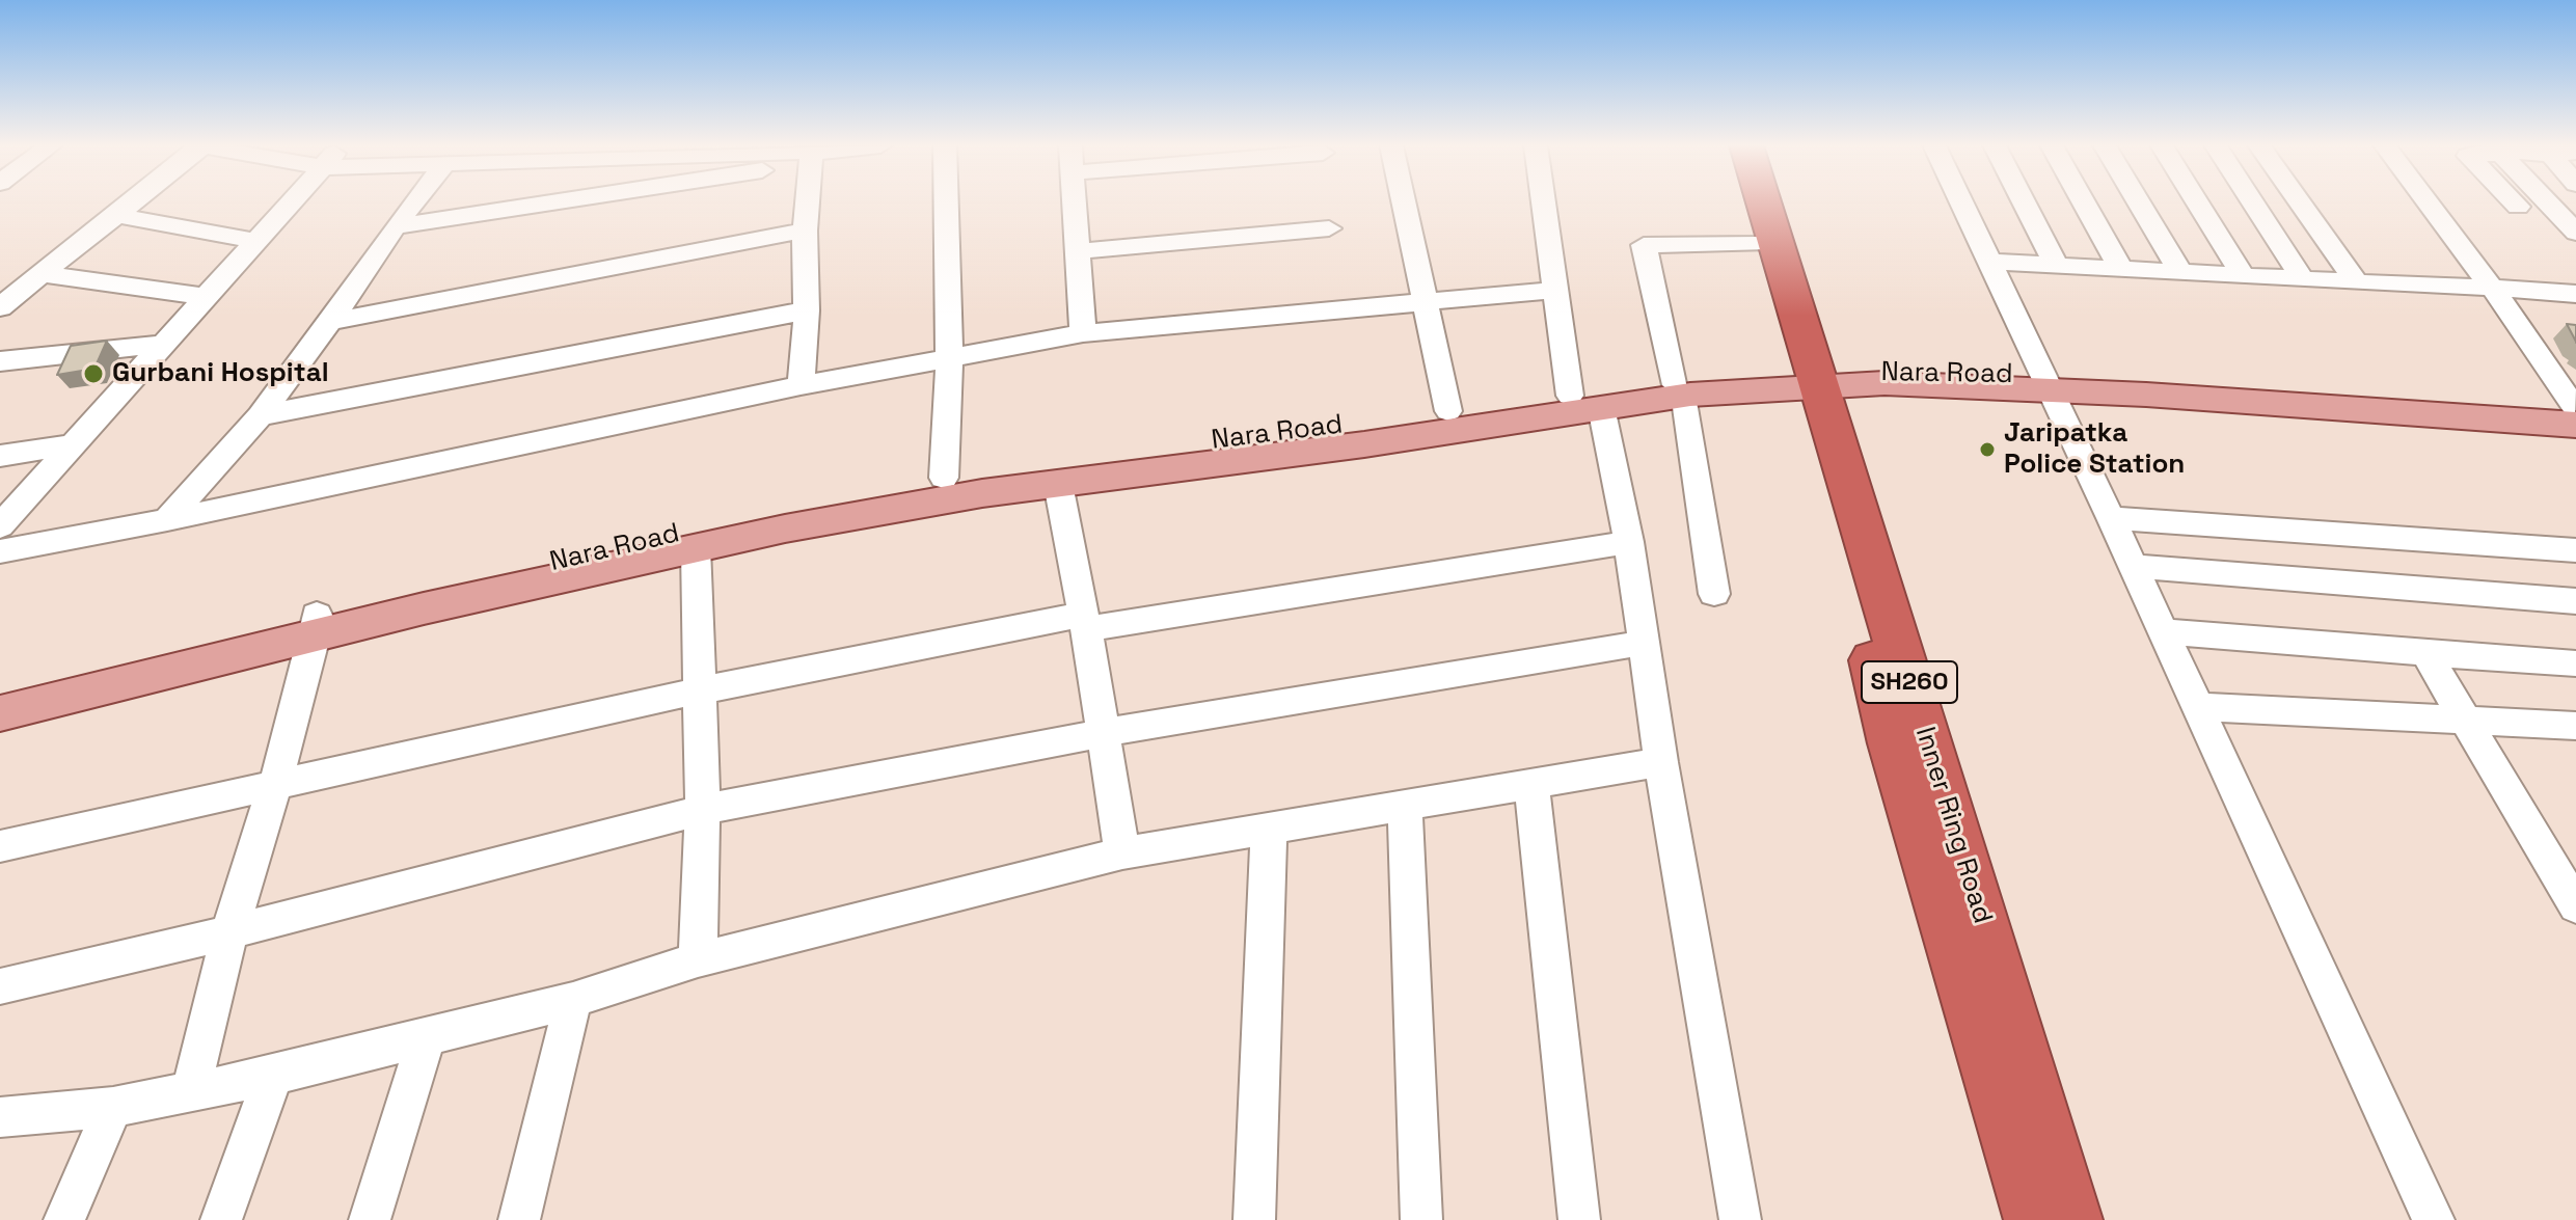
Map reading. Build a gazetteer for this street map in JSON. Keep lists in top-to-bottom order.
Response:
{
  "streets": {
    "highway": ["SH260", "Inner Ring Road"],
    "main road": ["Nara Road"]
  },
  "crossings": [
    ["Nara Road", "Inner Ring Road"]
  ],
  "places": ["Gurbani Hospital", "Jaripatka Police Station"]
}
